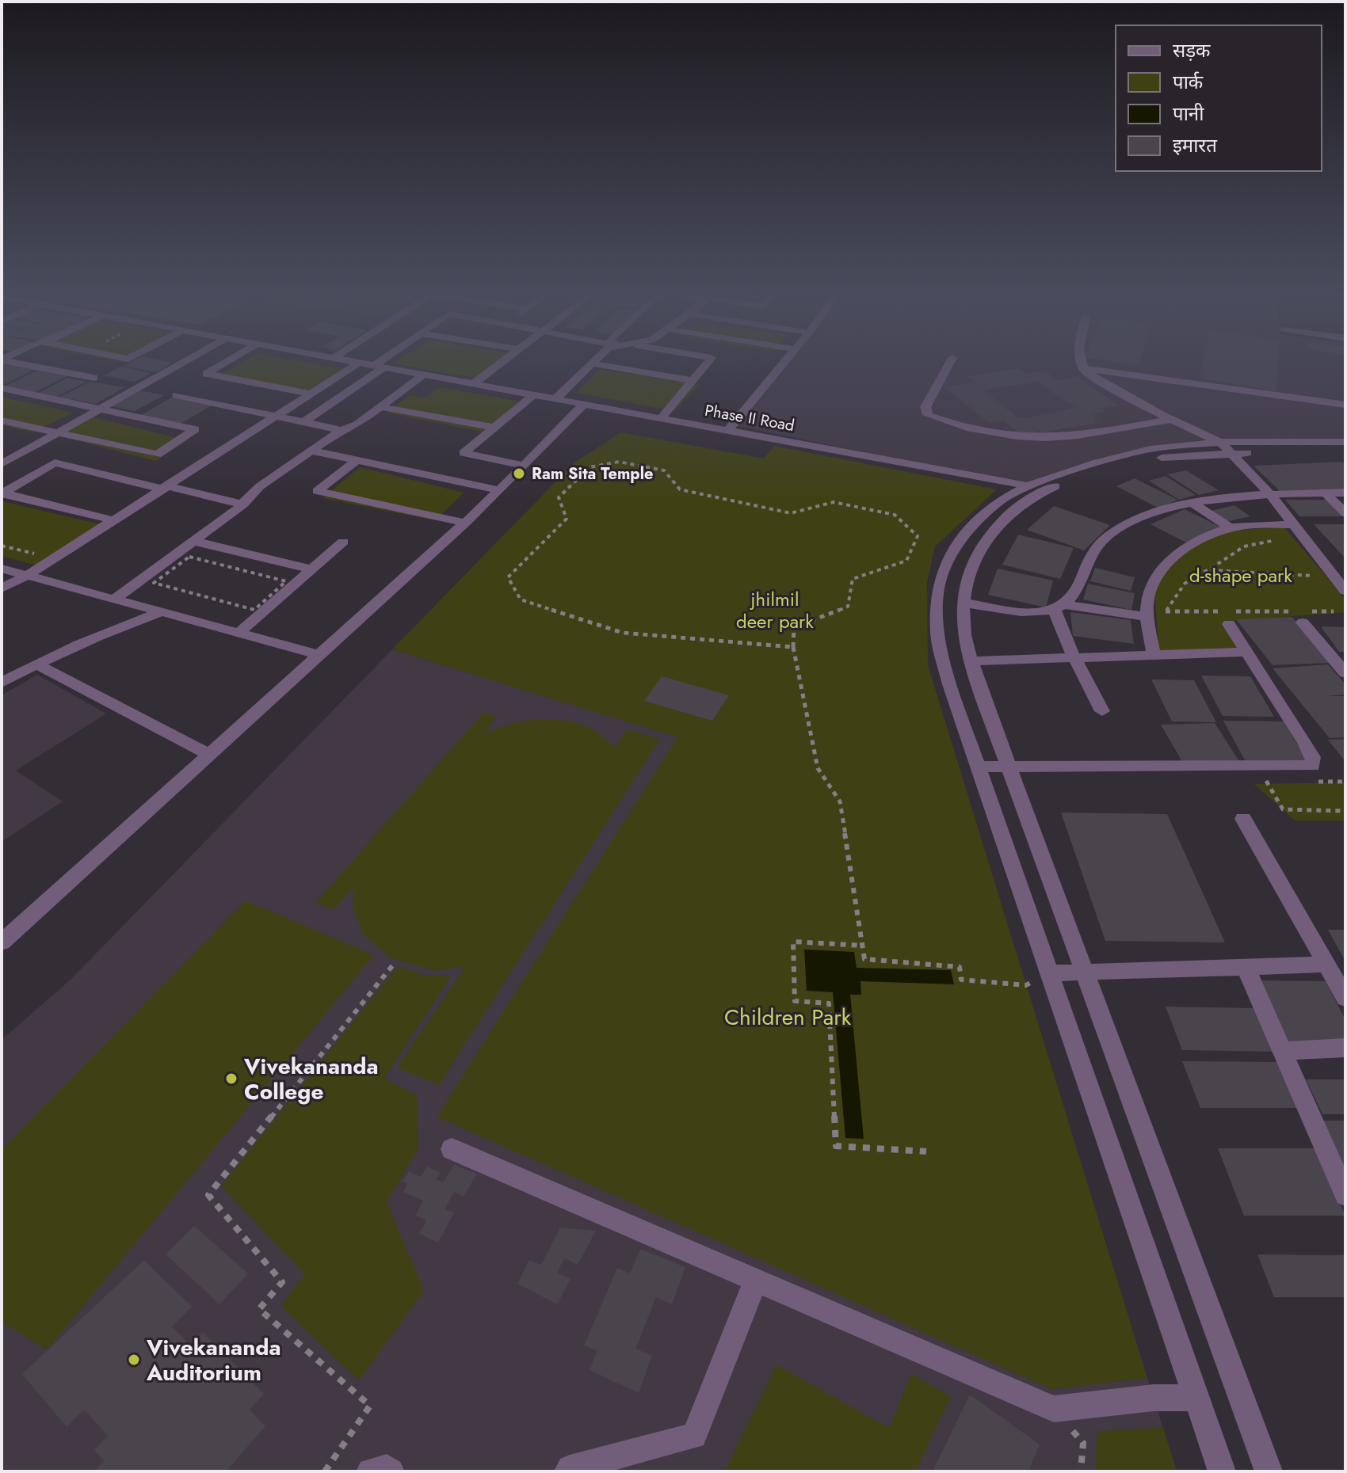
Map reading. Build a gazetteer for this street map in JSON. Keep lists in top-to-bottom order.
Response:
{
  "streets": {
    "street": ["Phase II Road"]
  },
  "parks": ["d-shape park", "jhilmil deer park", "Children Park"],
  "places": ["Ram Sita Temple", "Vivekananda College", "Vivekananda Auditorium"],
  "legend": [
    "सड़क",
    "पार्क",
    "पानी",
    "इमारत"
  ]
}
